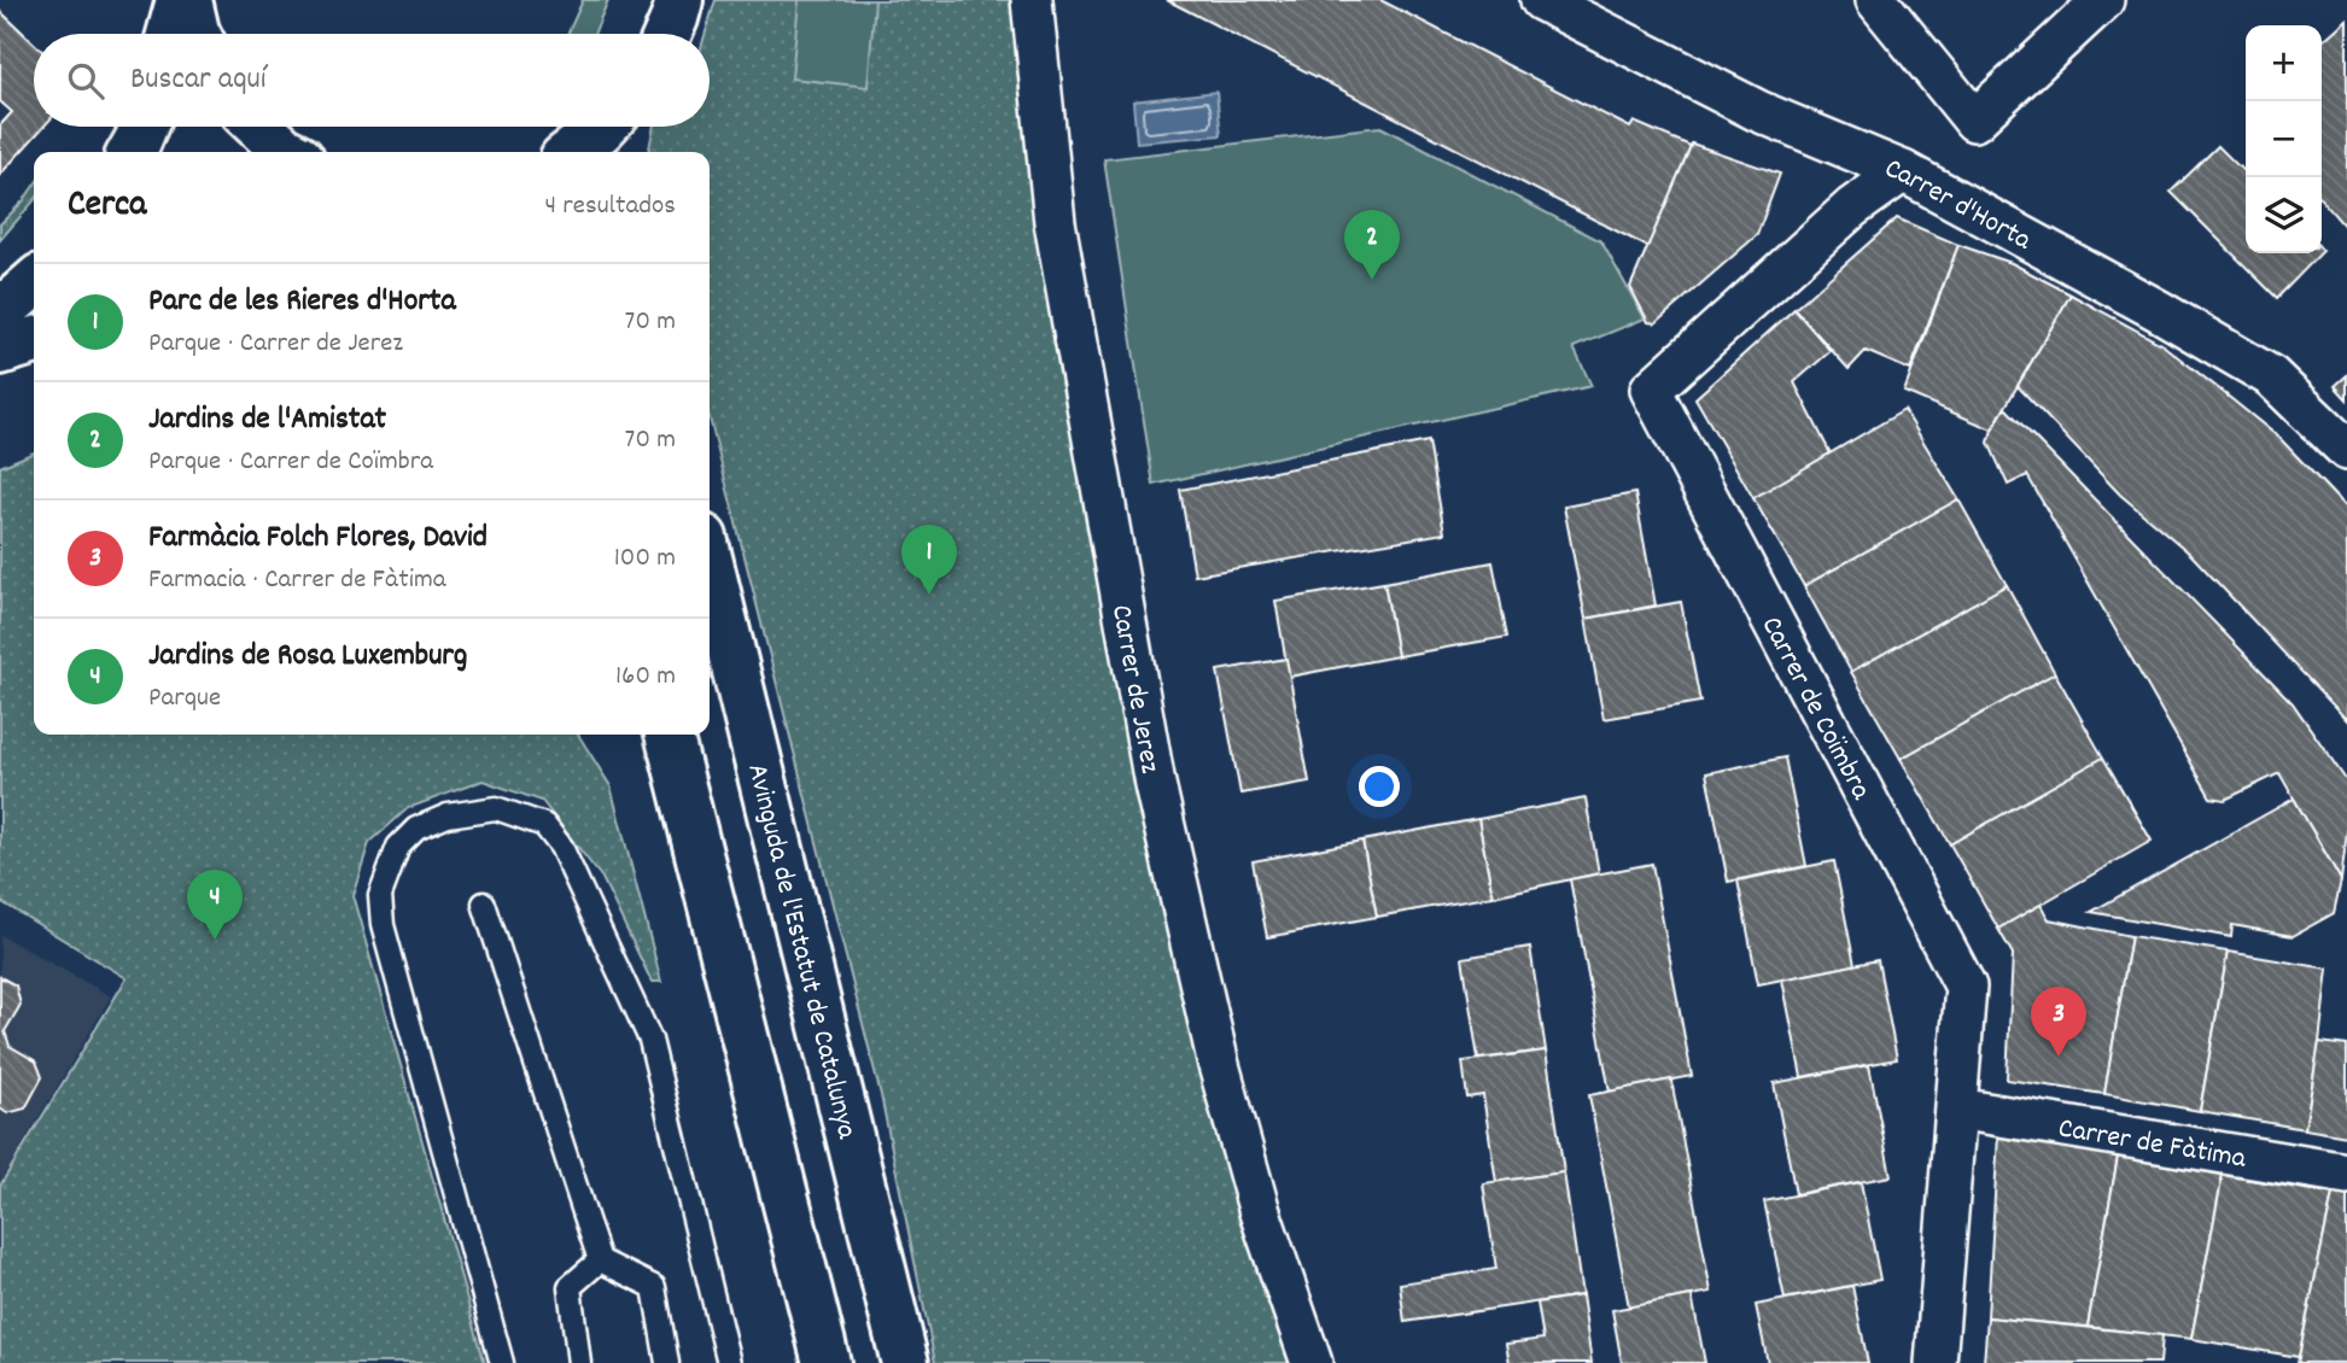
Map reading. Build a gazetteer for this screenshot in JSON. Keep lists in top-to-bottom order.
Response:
{
  "streets": {
    "main road": ["Avinguda de l'Estatut de Catalunya"],
    "street": [
      "Carrer d'Horta",
      "Carrer de Jerez",
      "Carrer de Coïmbra",
      "Carrer de Fàtima"
    ]
  },
  "crossings": [
    ["Carrer d'Horta", "Carrer de Coïmbra"],
    ["Carrer de Coïmbra", "Carrer de Fàtima"]
  ],
  "page": {
    "map_buttons": ["+", "−"],
    "search": "Buscar aquí",
    "heading": ["Cerca", "4 resultados"],
    "pins": [
      "2",
      "1",
      "4",
      "3"
    ],
    "list": [
      {
        "mark": "1",
        "name": "Parc de les Rieres d'Horta",
        "note": "Parque · Carrer de Jerez",
        "value": "70 m"
      },
      {
        "mark": "2",
        "name": "Jardins de l'Amistat",
        "note": "Parque · Carrer de Coïmbra",
        "value": "70 m"
      },
      {
        "mark": "3",
        "name": "Farmàcia Folch Flores, David",
        "note": "Farmacia · Carrer de Fàtima",
        "value": "100 m"
      },
      {
        "mark": "4",
        "name": "Jardins de Rosa Luxemburg",
        "note": "Parque",
        "value": "160 m"
      }
    ]
  }
}
